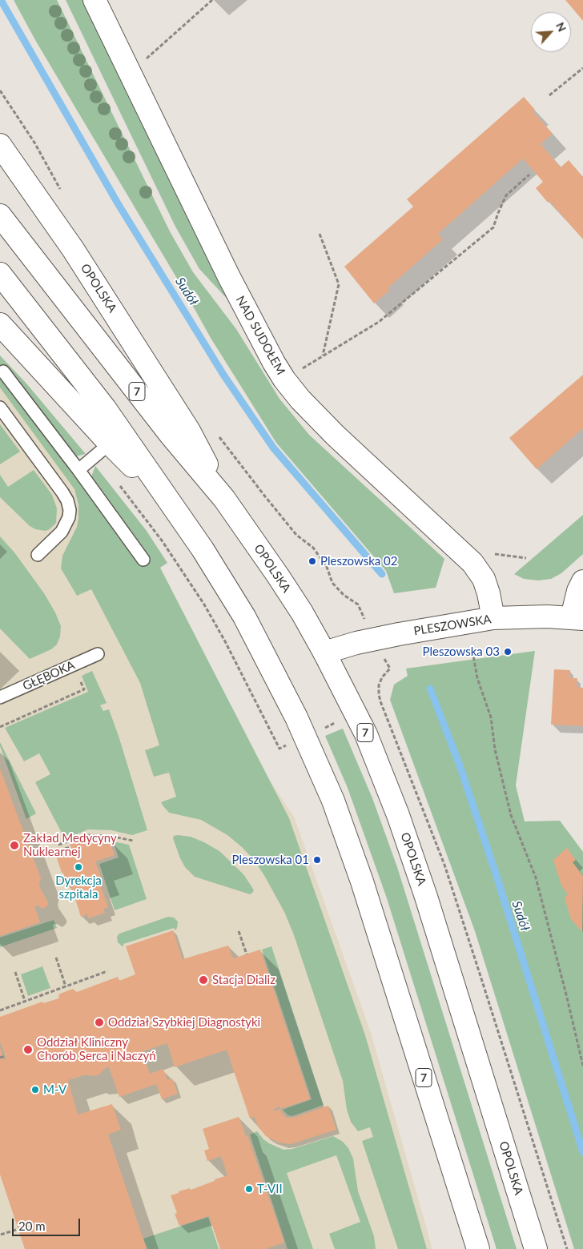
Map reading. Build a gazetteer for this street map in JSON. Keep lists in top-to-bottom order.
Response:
{
  "streets": {
    "main road": [
      "OPOLSKA",
      "NAD SUDOŁEM",
      "7",
      "PLESZOWSKA"
    ],
    "lane": ["GŁĘBOKA"]
  },
  "crossings": [
    ["OPOLSKA", "PLESZOWSKA"],
    ["NAD SUDOŁEM", "PLESZOWSKA"]
  ],
  "water": ["Sudół"],
  "places": [
    "Pleszowska 02",
    "Pleszowska 03",
    "Zakład Medycyny Nuklearnej",
    "Pleszowska 01",
    "Dyrekcja szpitala",
    "Stacja Dializ",
    "Oddział Szybkiej Diagnostyki",
    "Oddział Kliniczny Chorób Serca i Naczyń",
    "M-V",
    "T-VII"
  ],
  "scale_bar": "20 m",
  "north": "top right"
}
